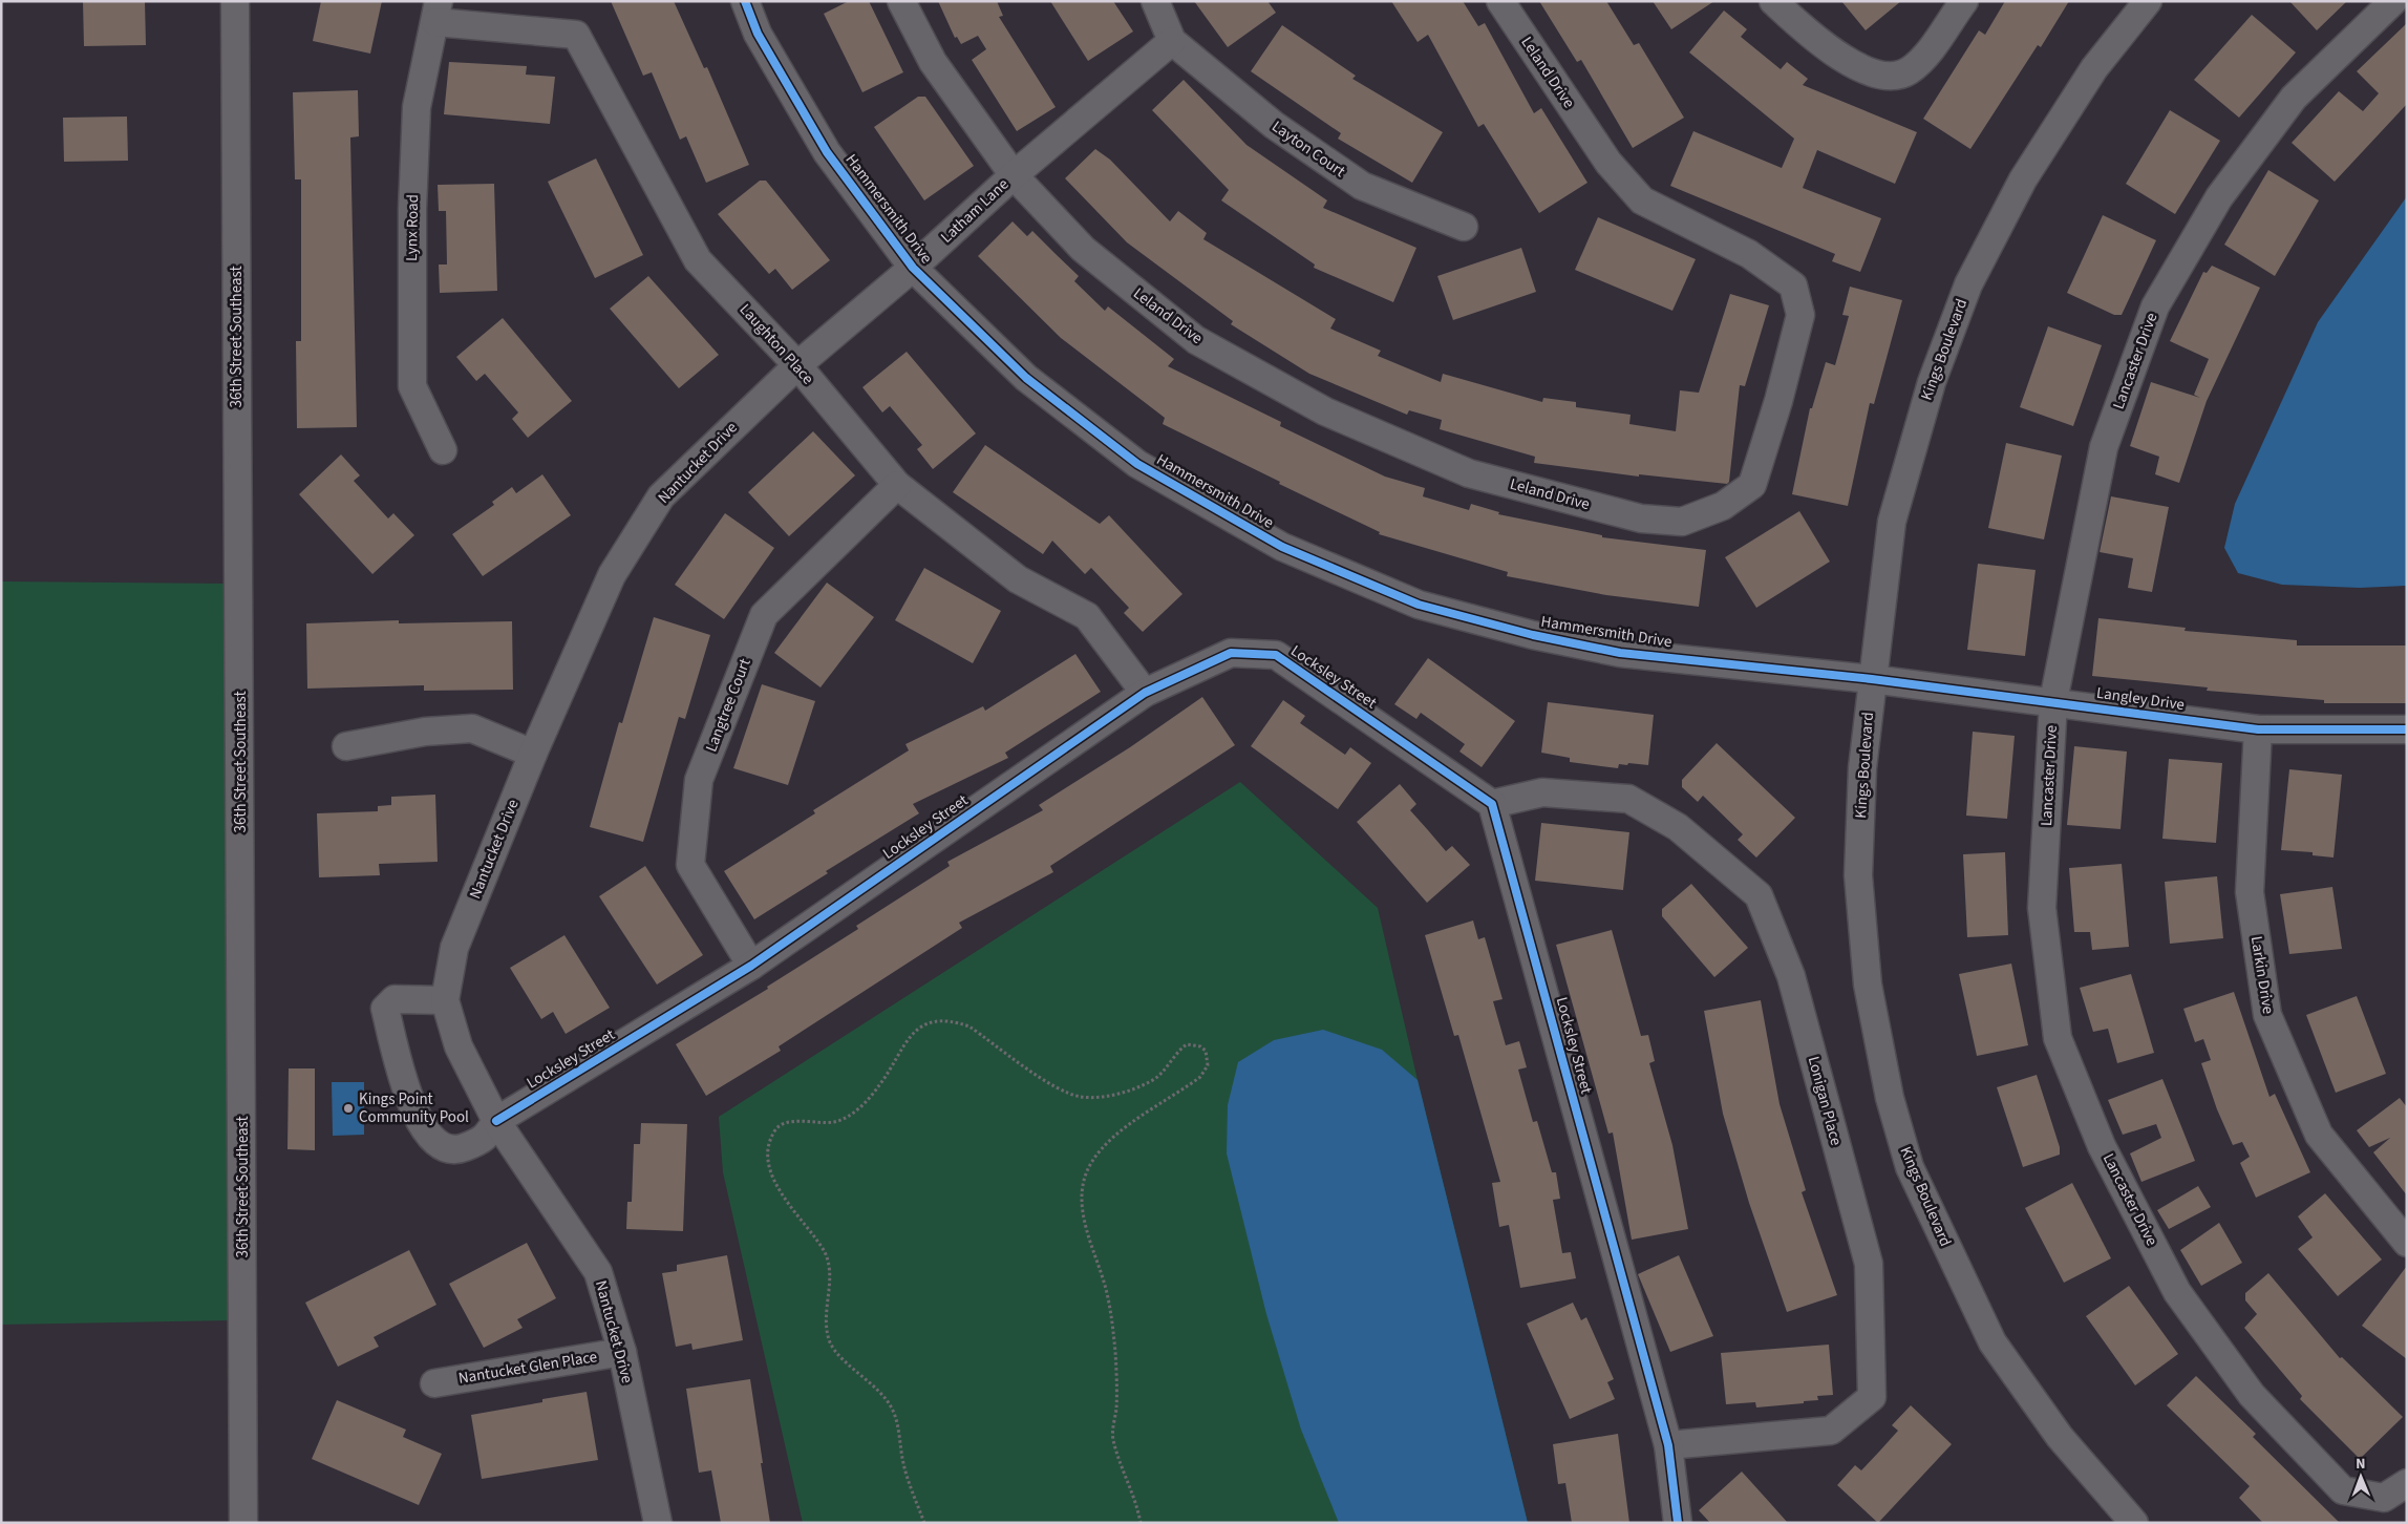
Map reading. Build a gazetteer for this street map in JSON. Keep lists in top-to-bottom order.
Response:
{
  "streets": {
    "street": [
      "Leland Drive",
      "Layton Court",
      "Hammersmith Drive",
      "Latham Lane",
      "Lynx Road",
      "36th Street Southeast",
      "Laughton Place",
      "Kings Boulevard",
      "Lancaster Drive",
      "Nantucket Drive",
      "Locksley Street",
      "Langley Drive",
      "Langtree Court",
      "Larkin Drive",
      "Lonigan Place",
      "Nantucket Glen Place"
    ]
  },
  "crossings": [
    ["Leland Drive", "Latham Lane"],
    ["Hammersmith Drive", "Latham Lane"],
    ["Hammersmith Drive", "Kings Boulevard"],
    ["Hammersmith Drive", "Nantucket Drive"],
    ["Hammersmith Drive", "Langley Drive"],
    ["Latham Lane", "Nantucket Drive"],
    ["Lynx Road", "Laughton Place"],
    ["Laughton Place", "Nantucket Drive"],
    ["Laughton Place", "Locksley Street"],
    ["Laughton Place", "Langtree Court"],
    ["Kings Boulevard", "Langley Drive"],
    ["Lancaster Drive", "Langley Drive"],
    ["Nantucket Drive", "Locksley Street"],
    ["Nantucket Drive", "Nantucket Glen Place"],
    ["Locksley Street", "Langtree Court"],
    ["Locksley Street", "Lonigan Place"],
    ["Langley Drive", "Larkin Drive"]
  ],
  "places": ["Kings Point Community Pool"],
  "north": "top"
}
